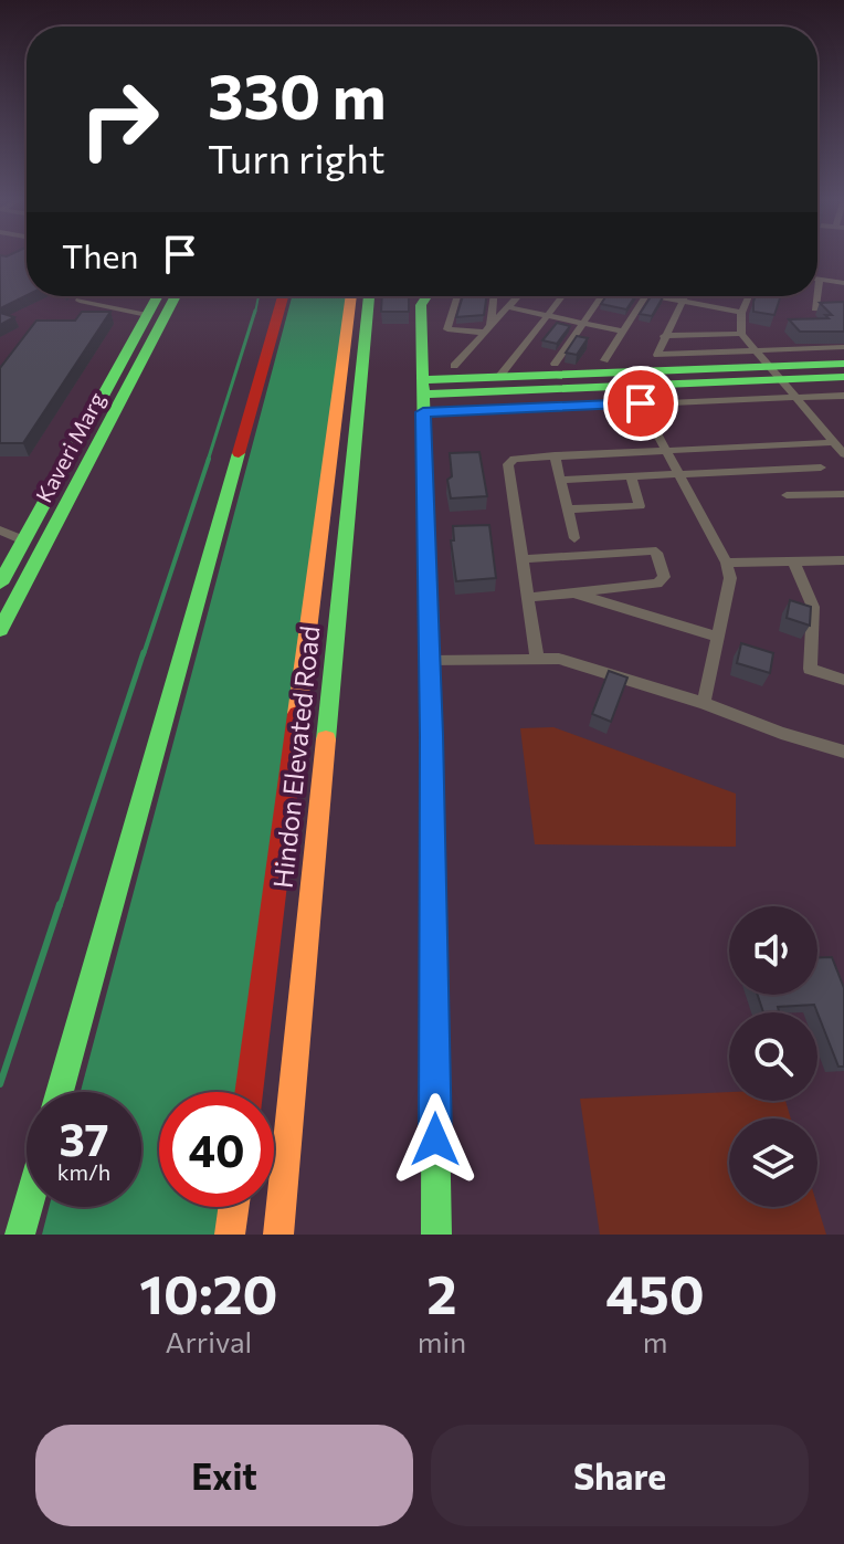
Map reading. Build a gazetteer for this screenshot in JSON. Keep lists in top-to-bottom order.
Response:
{
  "streets": {
    "main road": ["Kaveri Marg", "Hindon Elevated Road"]
  },
  "page": {
    "turn": ["330 m", "Turn right"],
    "then": "Then",
    "speed": "37 km/h",
    "limit": "40",
    "eta": [
      "10:20",
      "Arrival",
      "2",
      "min",
      "450",
      "m"
    ],
    "buttons": ["Exit", "Share"]
  }
}
